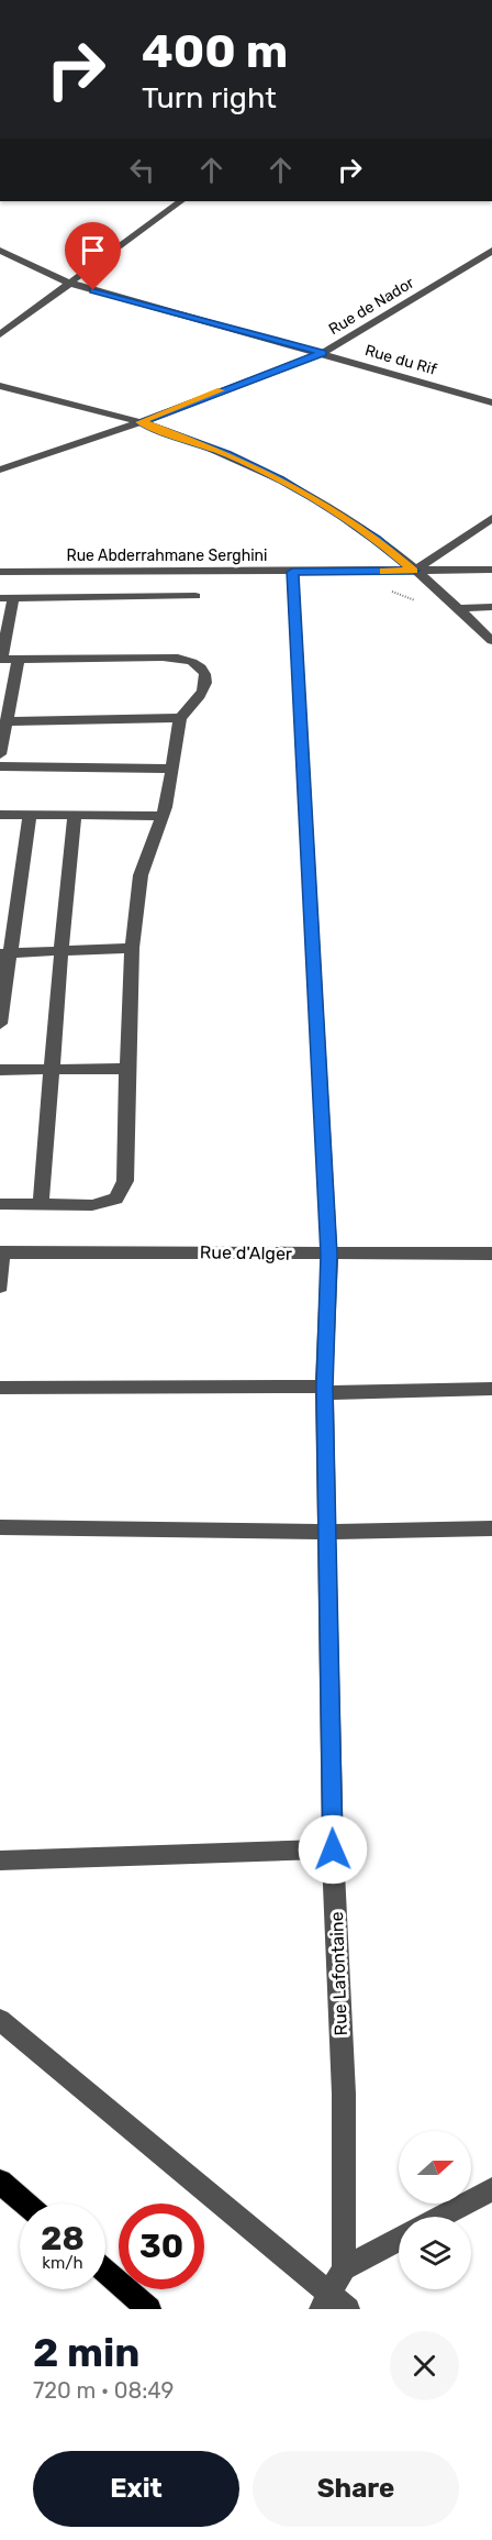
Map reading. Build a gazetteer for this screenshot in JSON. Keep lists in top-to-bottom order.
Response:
{
  "streets": {
    "street": [
      "Rue de Nador",
      "Rue du Rif",
      "Rue Abderrahmane Serghini",
      "Rue d'Alger",
      "Rue Lafontaine"
    ]
  },
  "crossings": [
    ["Rue de Nador", "Rue du Rif"],
    ["Rue Abderrahmane Serghini", "Rue Lafontaine"],
    ["Rue d'Alger", "Rue Lafontaine"]
  ],
  "north": "right",
  "page": {
    "turn": ["400 m", "Turn right"],
    "speed": "28 km/h",
    "limit": "30",
    "heading": ["2 min", "720 m · 08:49"],
    "buttons": ["Exit", "Share"]
  }
}
